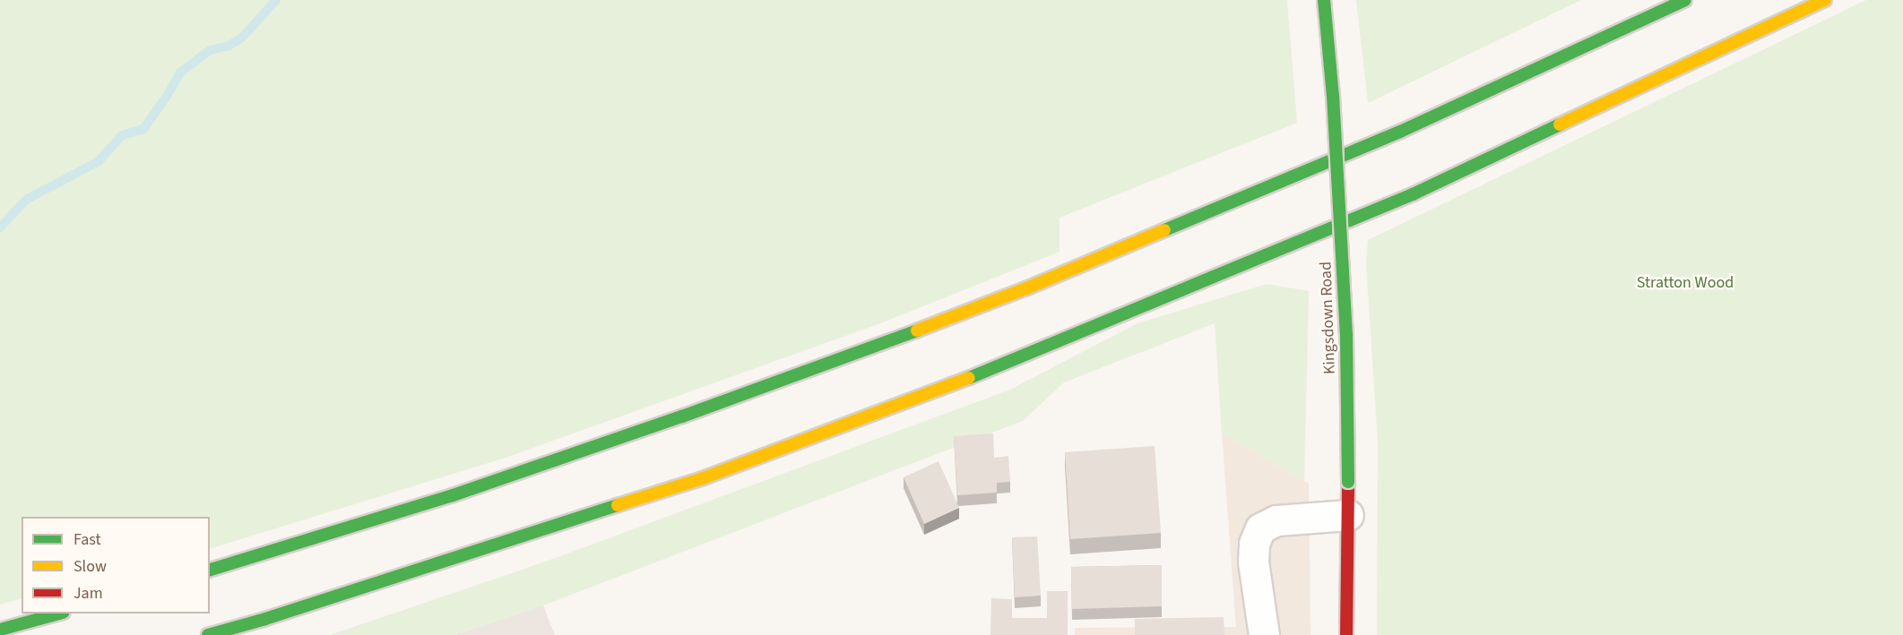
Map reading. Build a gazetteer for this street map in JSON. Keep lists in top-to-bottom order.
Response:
{
  "streets": {
    "main road": ["Kingsdown Road"]
  },
  "parks": ["Stratton Wood"],
  "legend": ["Fast", "Slow", "Jam"]
}
